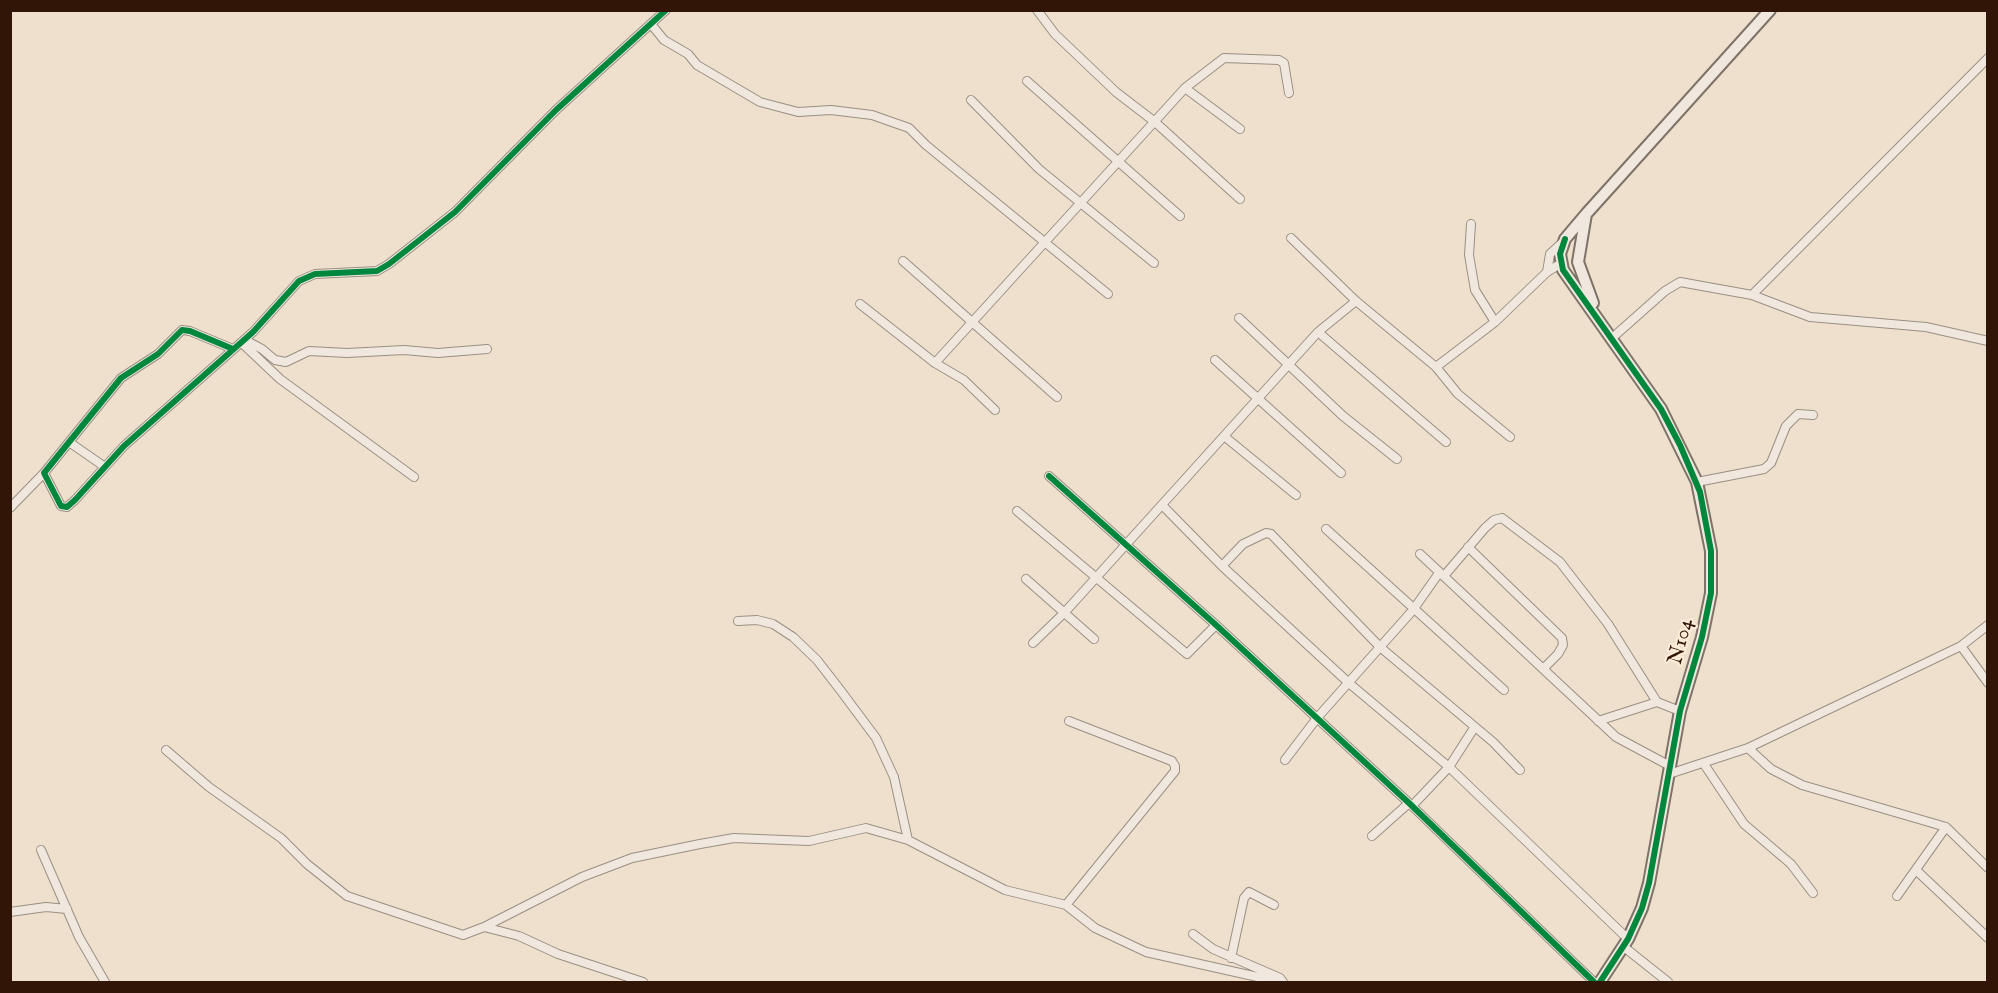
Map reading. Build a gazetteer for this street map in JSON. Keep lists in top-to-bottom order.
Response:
{
  "streets": {
    "street": ["N104"]
  }
}
